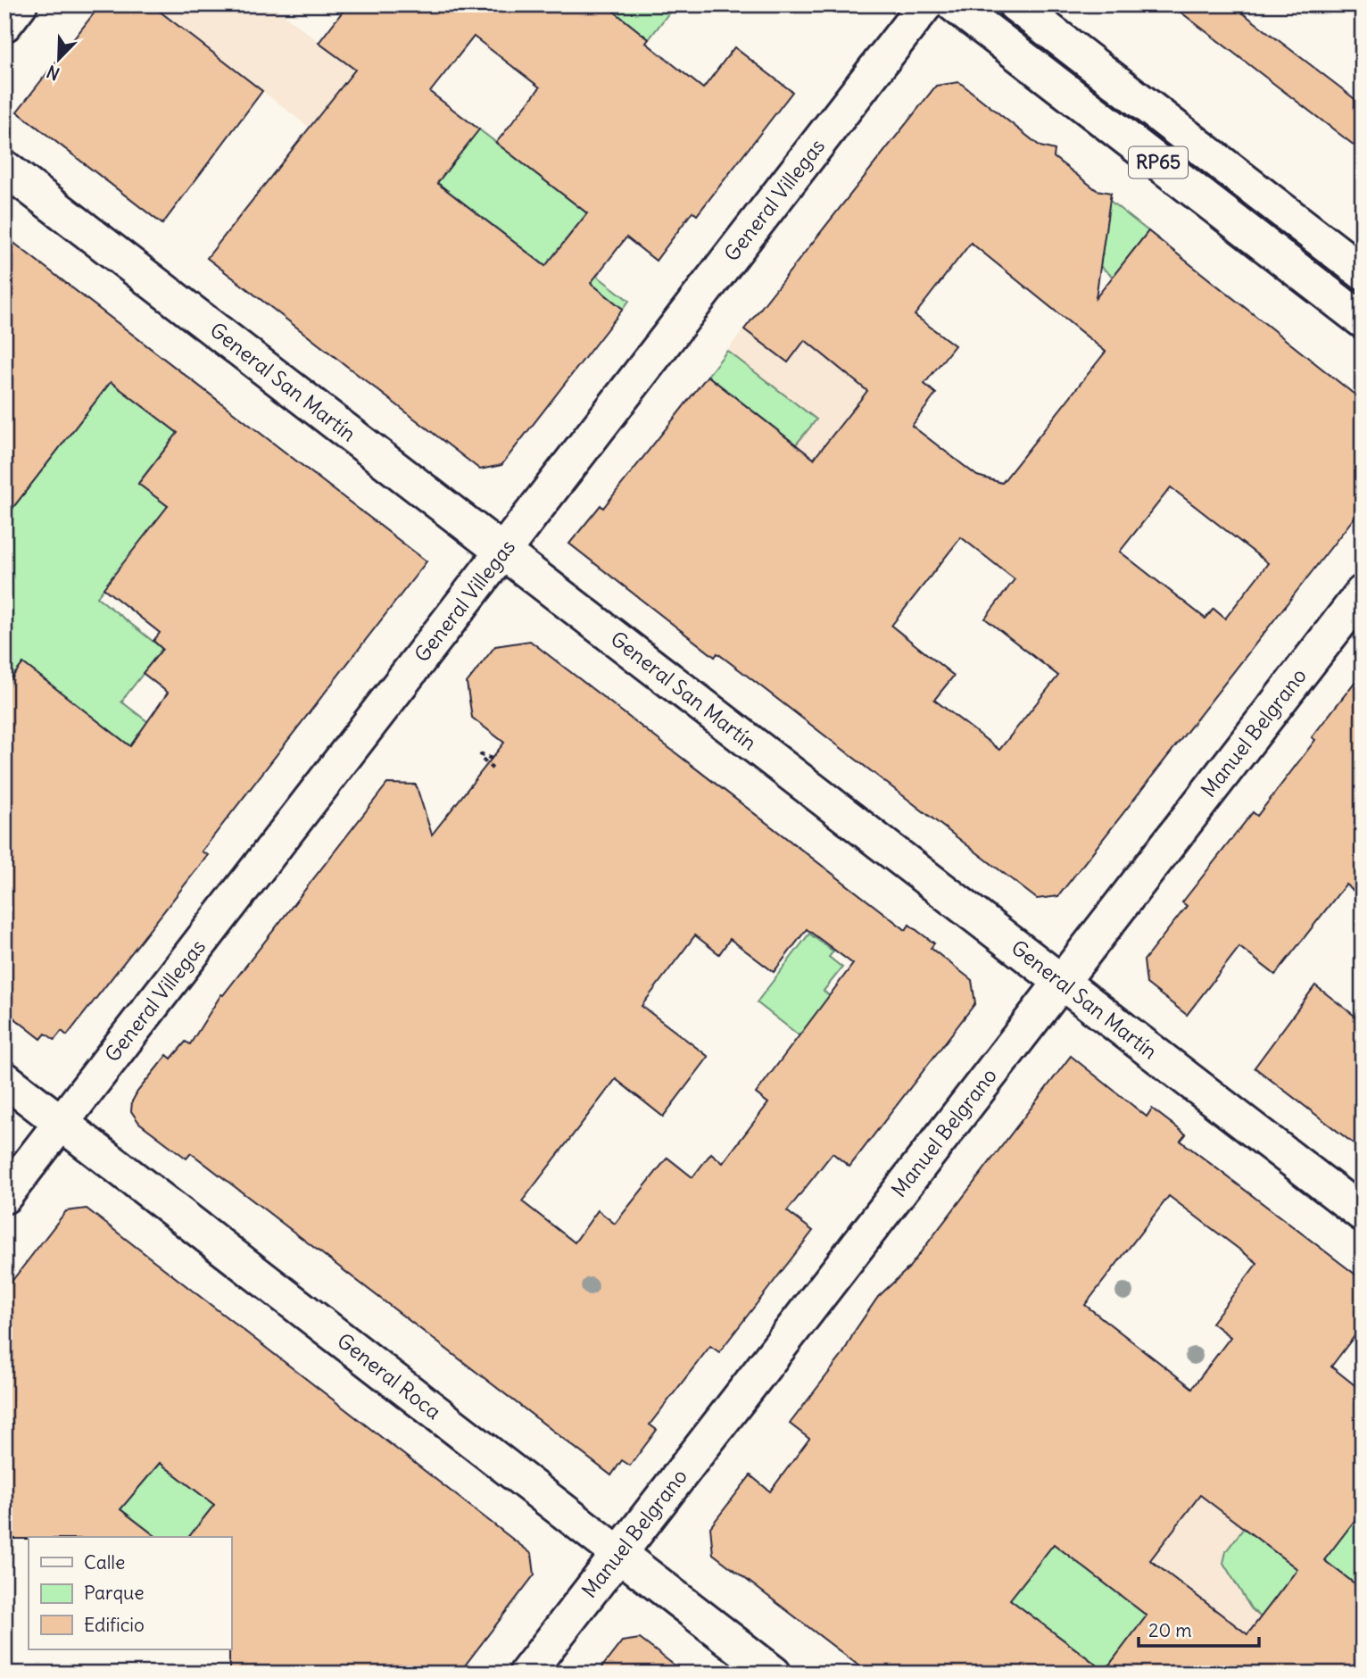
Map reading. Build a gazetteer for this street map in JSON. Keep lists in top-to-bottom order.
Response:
{
  "streets": {
    "street": [
      "RP65",
      "General Villegas",
      "General San Martín",
      "Manuel Belgrano",
      "General Roca"
    ]
  },
  "crossings": [
    ["General Villegas", "General San Martín"],
    ["General Villegas", "General Roca"],
    ["General San Martín", "Manuel Belgrano"],
    ["Manuel Belgrano", "General Roca"]
  ],
  "legend": ["Calle", "Parque", "Edificio"],
  "scale_bar": "20 m",
  "north": "bottom left"
}
